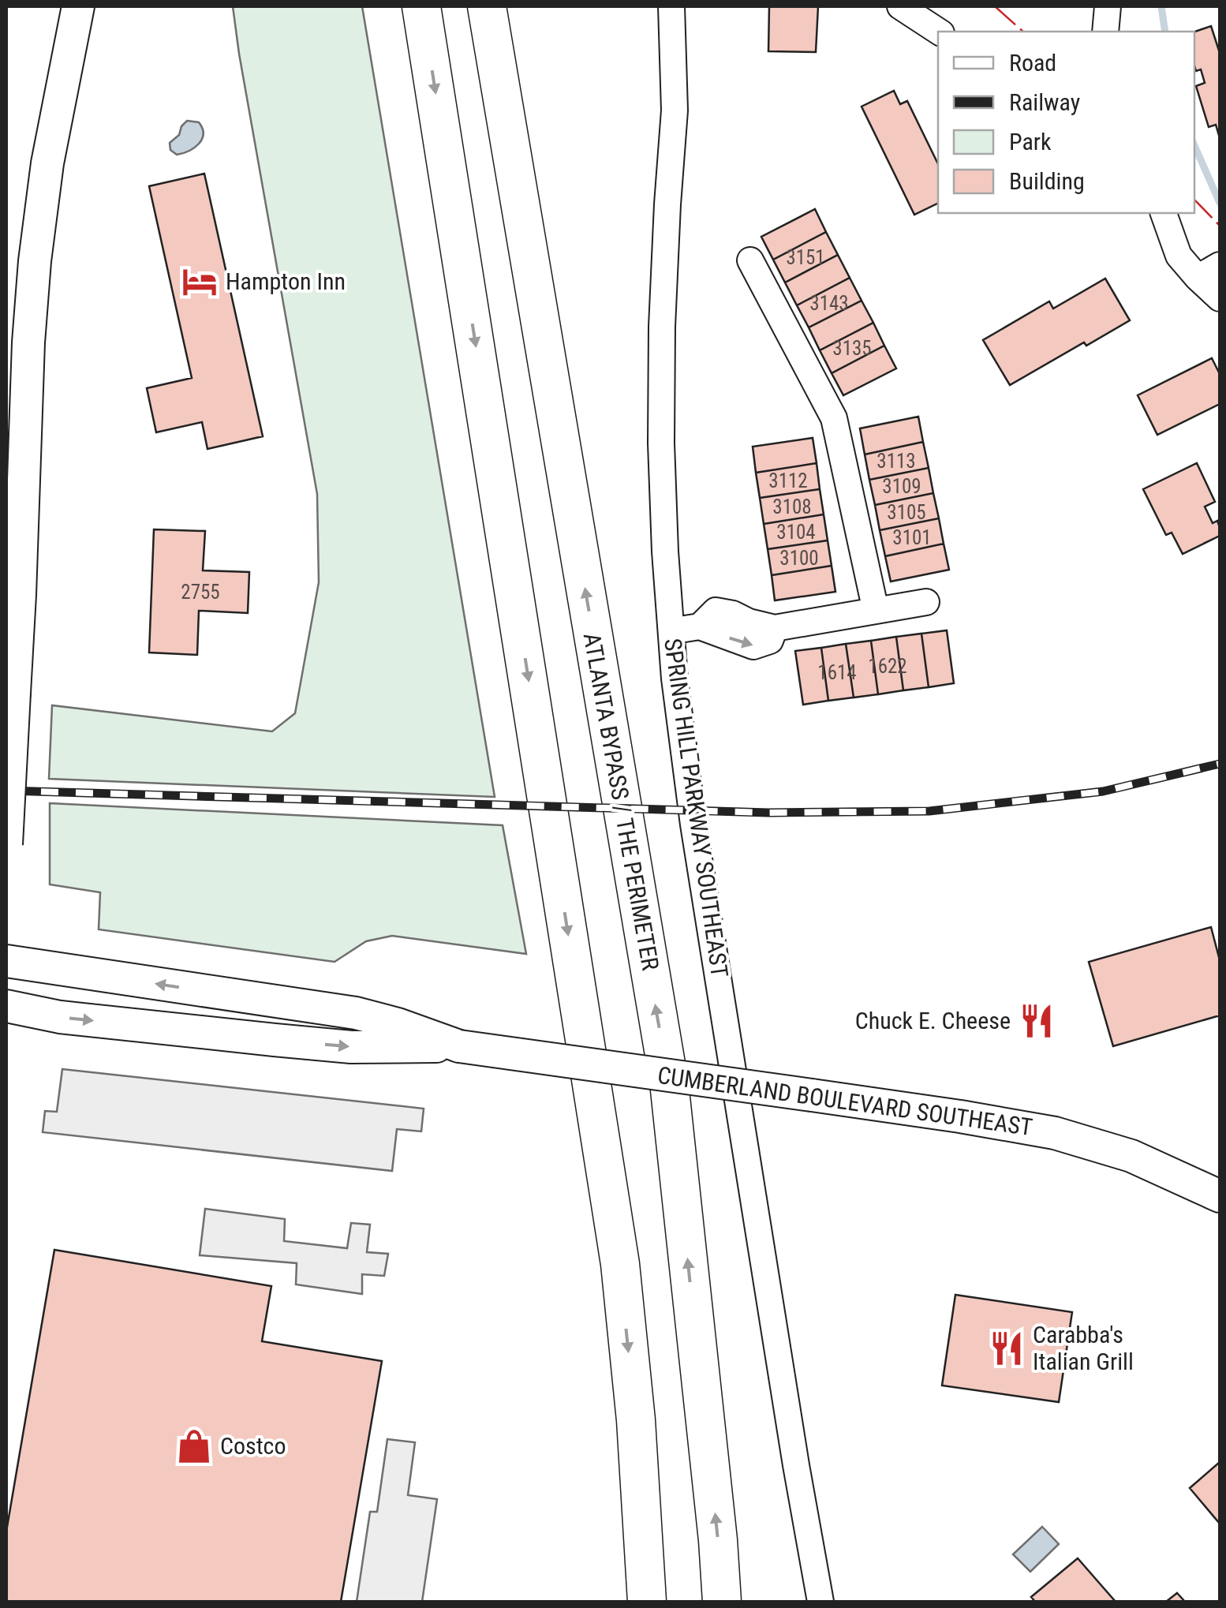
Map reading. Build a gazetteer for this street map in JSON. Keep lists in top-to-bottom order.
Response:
{
  "streets": {
    "highway": ["ATLANTA BYPASS / THE PERIMETER"],
    "main road": ["CUMBERLAND BOULEVARD SOUTHEAST"],
    "street": ["SPRING HILL PARKWAY SOUTHEAST"]
  },
  "places": {
    "hotel": ["Hampton Inn"],
    "restaurant": ["Chuck E. Cheese", "Carabba's Italian Grill"],
    "shop": ["Costco"]
  },
  "house_numbers": [
    "3151",
    "3143",
    "3135",
    "3113",
    "3112",
    "3109",
    "3108",
    "3105",
    "3104",
    "3101",
    "3100",
    "2755",
    "1622",
    "1614"
  ],
  "legend": [
    "Road",
    "Railway",
    "Park",
    "Building"
  ]
}
